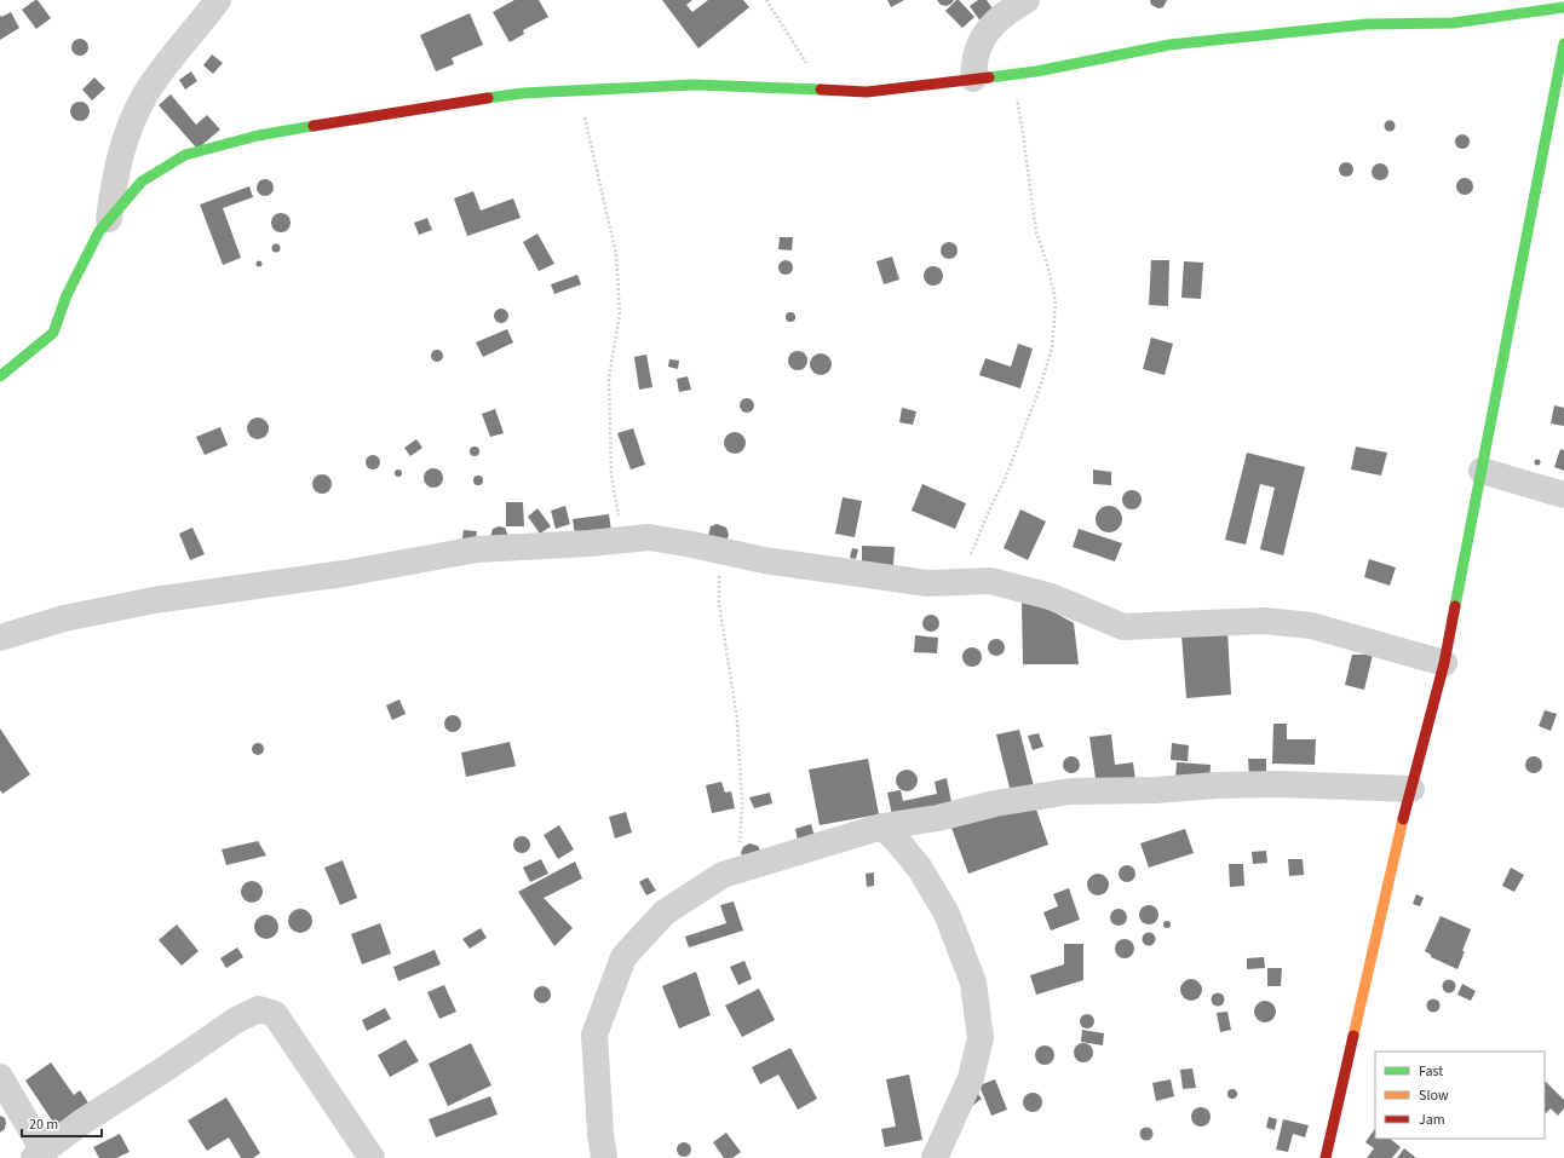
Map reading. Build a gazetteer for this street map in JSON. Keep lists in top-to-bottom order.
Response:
{
  "legend": ["Fast", "Slow", "Jam"],
  "scale_bar": "20 m"
}
